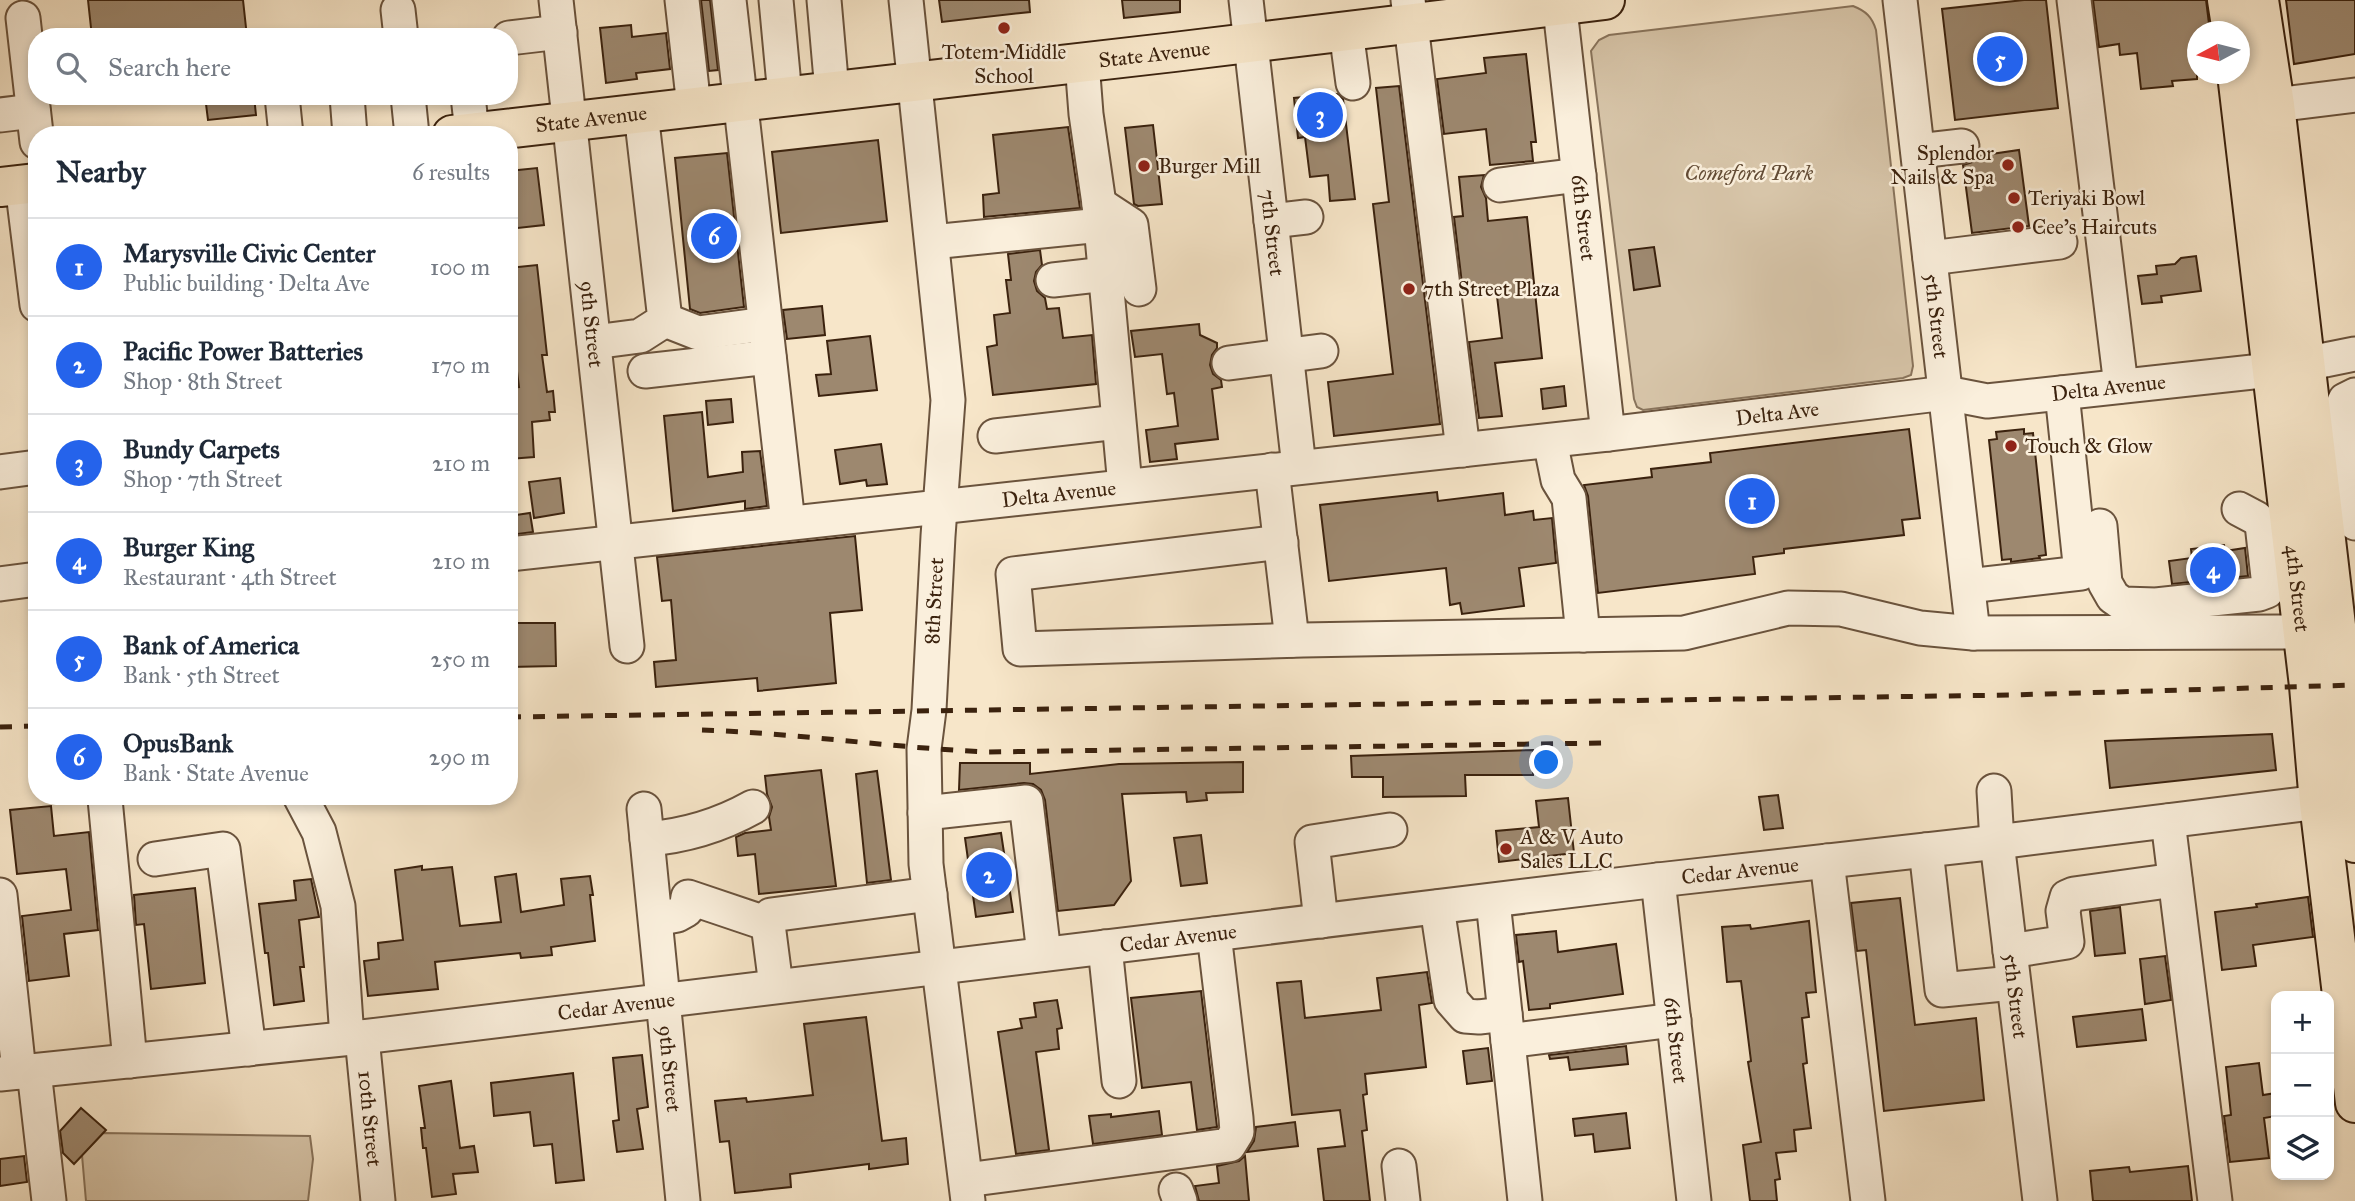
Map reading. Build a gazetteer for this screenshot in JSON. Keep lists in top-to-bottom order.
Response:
{
  "streets": {
    "main road": ["State Avenue", "4th Street"],
    "street": [
      "6th Street",
      "7th Street",
      "5th Street",
      "9th Street",
      "Delta Avenue",
      "Delta Ave",
      "8th Street",
      "Cedar Avenue",
      "10th Street"
    ]
  },
  "crossings": [
    ["State Avenue", "6th Street"],
    ["State Avenue", "7th Street"],
    ["State Avenue", "9th Street"],
    ["State Avenue", "8th Street"],
    ["6th Street", "Delta Avenue"],
    ["6th Street", "Delta Ave"],
    ["6th Street", "Cedar Avenue"],
    ["7th Street", "Delta Avenue"],
    ["5th Street", "Delta Avenue"],
    ["5th Street", "Delta Ave"],
    ["5th Street", "Cedar Avenue"],
    ["9th Street", "Delta Avenue"],
    ["9th Street", "Cedar Avenue"],
    ["Delta Avenue", "Delta Ave"],
    ["Delta Avenue", "4th Street"],
    ["Delta Avenue", "8th Street"],
    ["4th Street", "Cedar Avenue"],
    ["8th Street", "Cedar Avenue"],
    ["Cedar Avenue", "10th Street"]
  ],
  "parks": ["Comeford Park"],
  "places": [
    "Totem Middle School",
    "Splendor Nails & Spa",
    "Burger Mill",
    "Teriyaki Bowl",
    "Cee's Haircuts",
    "7th Street Plaza",
    "Touch & Glow",
    "A & V Auto Sales LLC"
  ],
  "north": "left",
  "page": {
    "search": "Search here",
    "pins": [
      "5",
      "3",
      "6",
      "1",
      "4",
      "2"
    ],
    "heading": ["Nearby", "6 results"],
    "list": [
      {
        "mark": "1",
        "name": "Marysville Civic Center",
        "note": "Public building · Delta Ave",
        "value": "100 m"
      },
      {
        "mark": "2",
        "name": "Pacific Power Batteries",
        "note": "Shop · 8th Street",
        "value": "170 m"
      },
      {
        "mark": "3",
        "name": "Bundy Carpets",
        "note": "Shop · 7th Street",
        "value": "210 m"
      },
      {
        "mark": "4",
        "name": "Burger King",
        "note": "Restaurant · 4th Street",
        "value": "210 m"
      },
      {
        "mark": "5",
        "name": "Bank of America",
        "note": "Bank · 5th Street",
        "value": "250 m"
      },
      {
        "mark": "6",
        "name": "OpusBank",
        "note": "Bank · State Avenue",
        "value": "290 m"
      }
    ],
    "map_buttons": ["+", "−"]
  }
}
